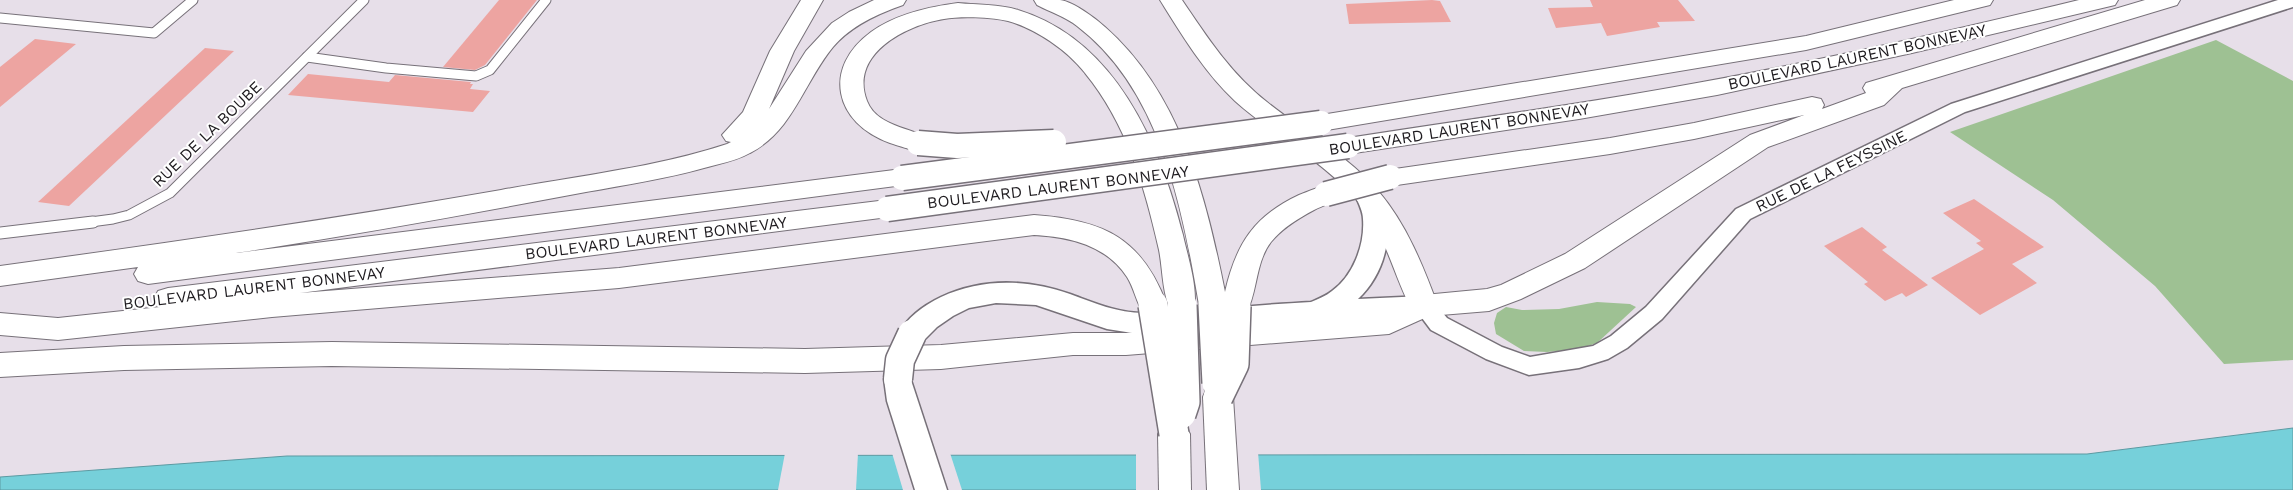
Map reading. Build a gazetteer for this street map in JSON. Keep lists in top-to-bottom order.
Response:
{
  "streets": {
    "main road": ["BOULEVARD LAURENT BONNEVAY"],
    "street": ["RUE DE LA FEYSSINE"],
    "lane": ["RUE DE LA BOUBE"]
  }
}
